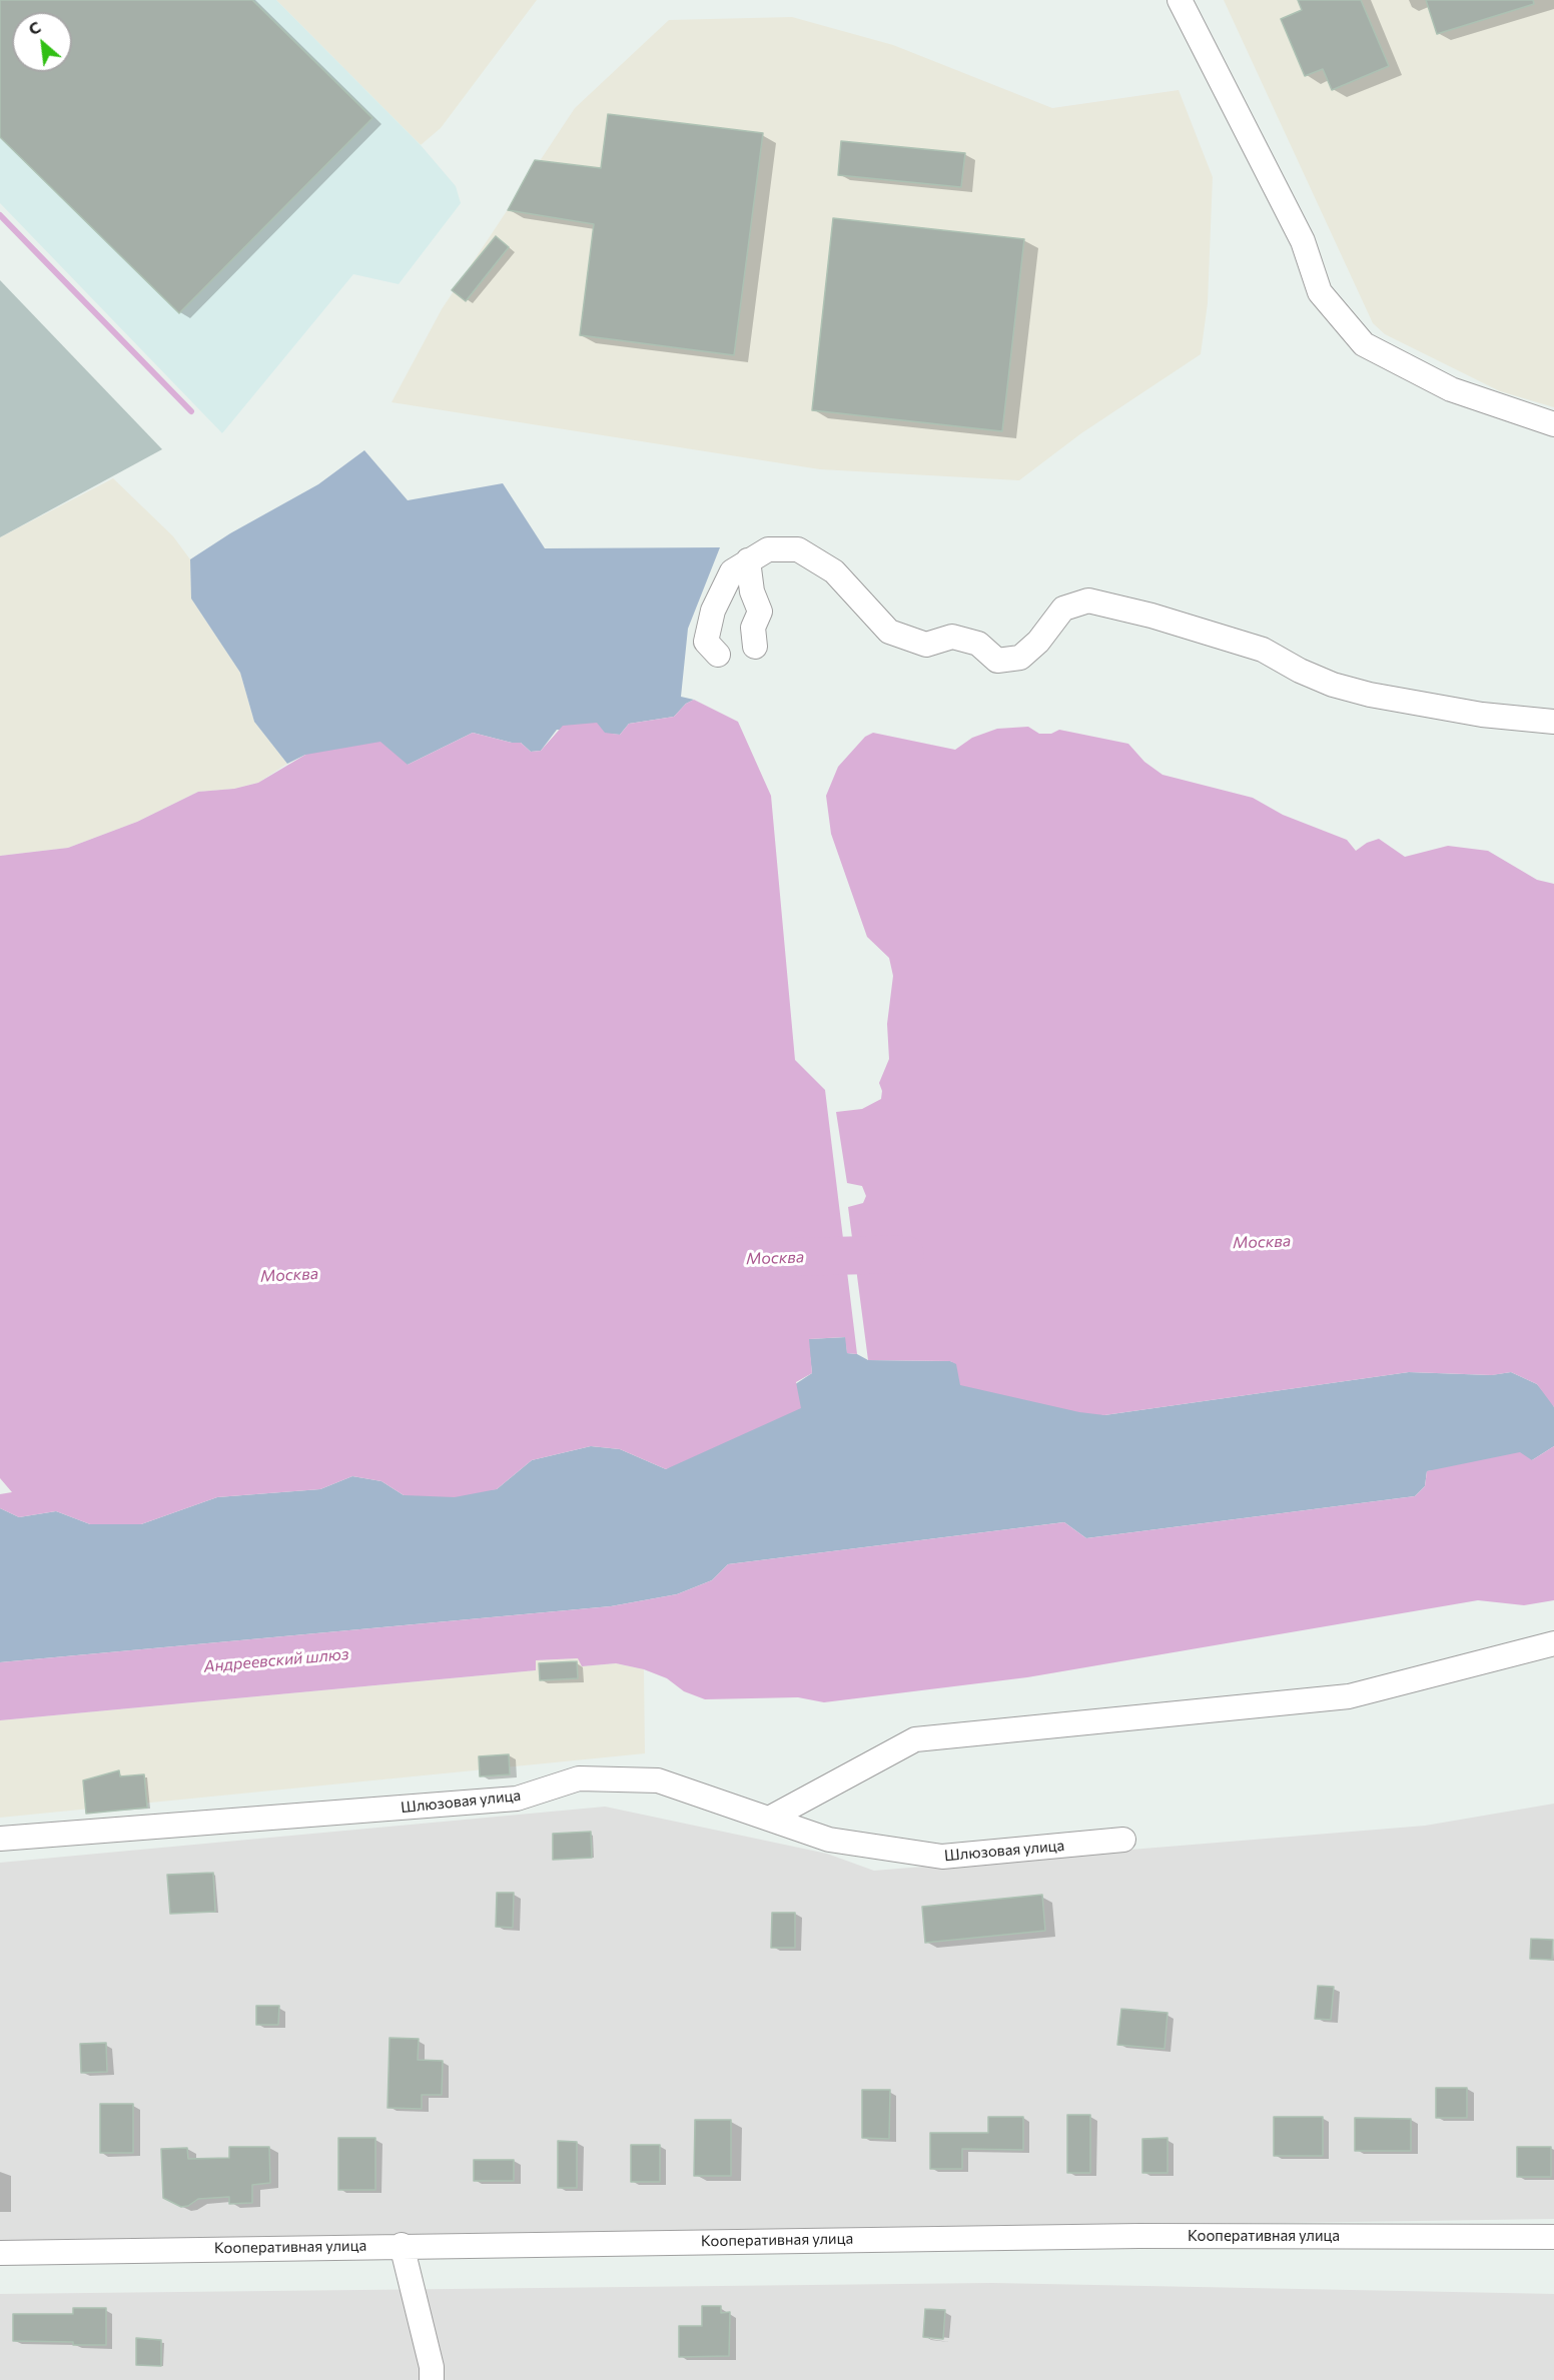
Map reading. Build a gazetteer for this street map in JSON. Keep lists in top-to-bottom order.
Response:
{
  "streets": {
    "street": ["Шлюзовая улица", "Кооперативная улица"]
  },
  "water": ["Москва", "Андреевский шлюз"],
  "north": "top left"
}
